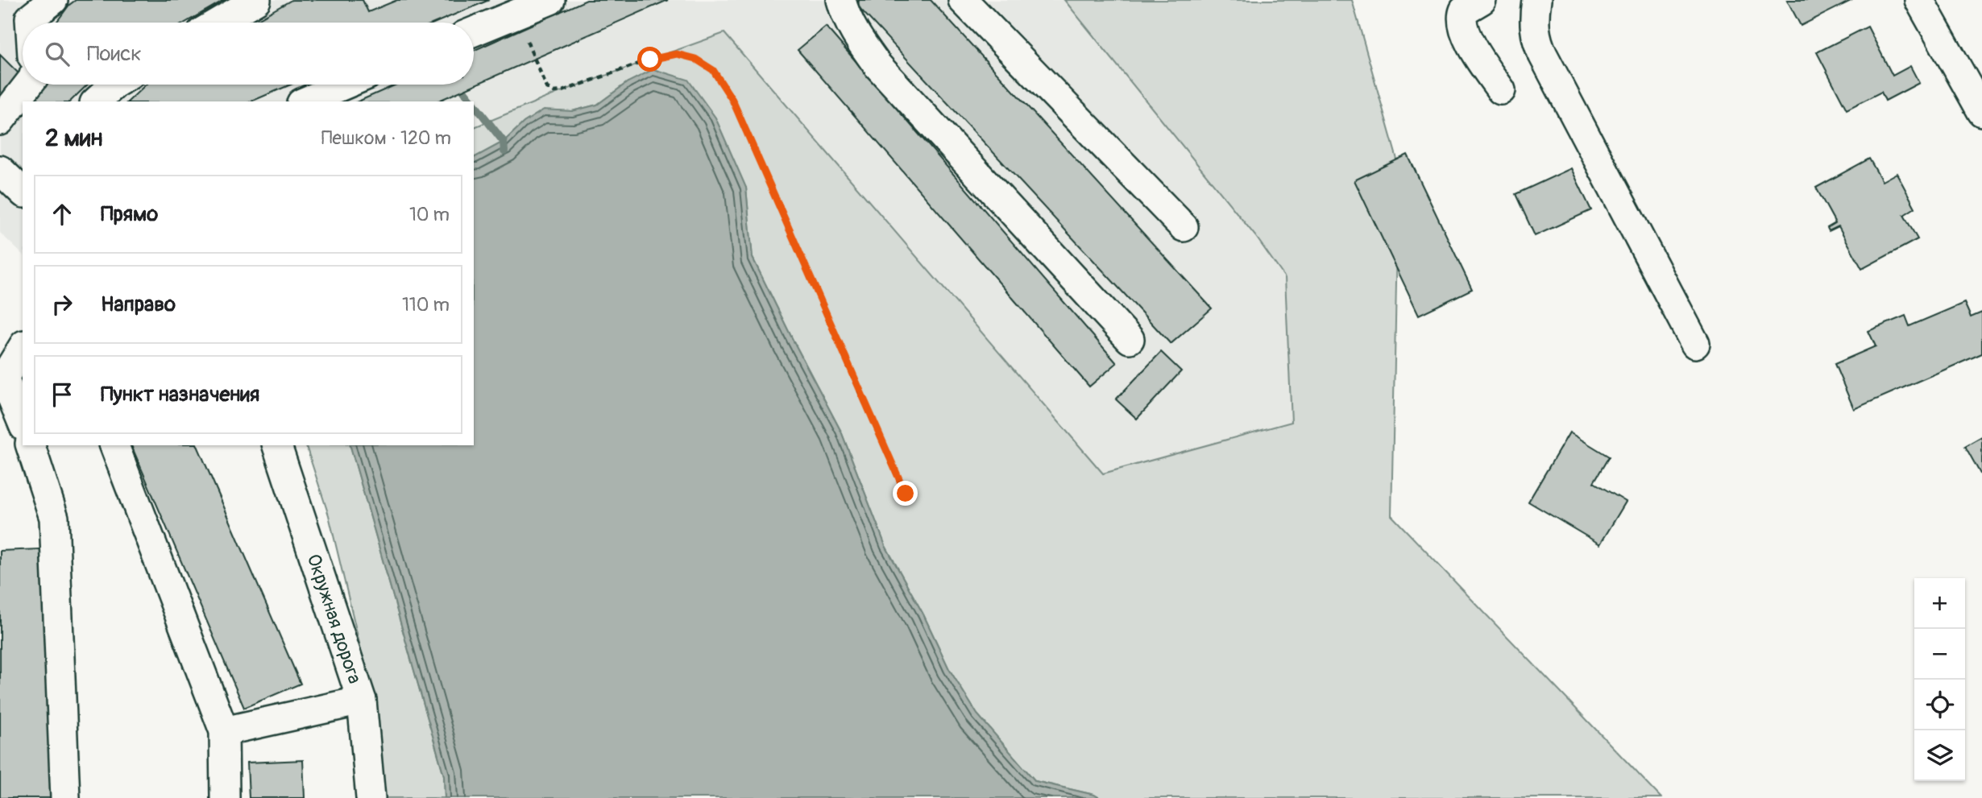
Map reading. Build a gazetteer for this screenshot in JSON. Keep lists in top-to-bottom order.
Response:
{
  "streets": {
    "street": ["Окружная дорога"]
  },
  "page": {
    "search": "Поиск",
    "heading": ["2 мин", "Пешком · 120 m"],
    "list": [
      ["Прямо", "10 m"],
      ["Направо", "110 m"],
      "Пункт назначения"
    ],
    "map_buttons": ["+", "−"]
  }
}
